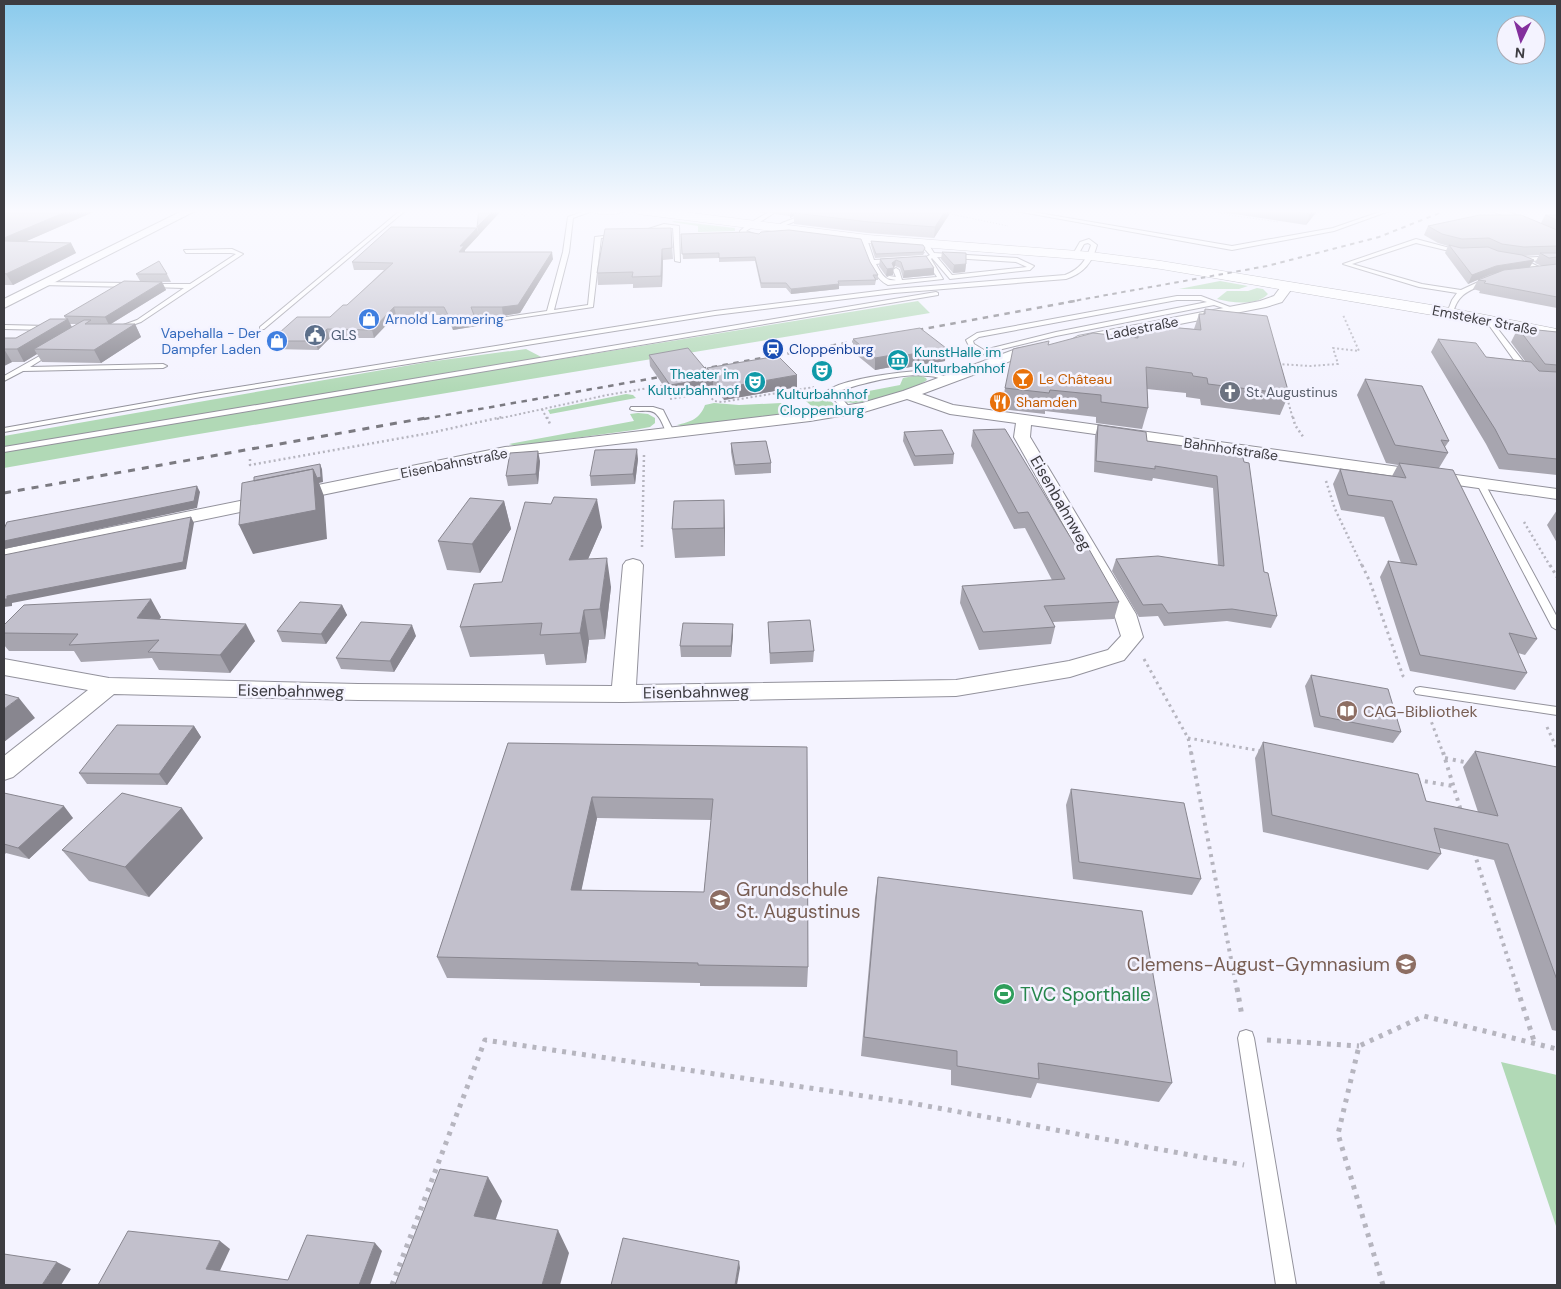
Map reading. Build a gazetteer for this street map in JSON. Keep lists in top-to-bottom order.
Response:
{
  "streets": {
    "street": [
      "Emsteker Straße",
      "Ladestraße",
      "Bahnhofstraße",
      "Eisenbahnstraße",
      "Eisenbahnweg"
    ]
  },
  "crossings": [
    ["Emsteker Straße", "Ladestraße"],
    ["Ladestraße", "Bahnhofstraße"],
    ["Ladestraße", "Eisenbahnstraße"],
    ["Bahnhofstraße", "Eisenbahnstraße"],
    ["Bahnhofstraße", "Eisenbahnweg"]
  ],
  "places": {
    "shop": ["Arnold Lammering", "Vapehalla - Der Dampfer Laden"],
    "public building": ["GLS"],
    "station": ["Cloppenburg"],
    "museum": ["KunstHalle im Kulturbahnhof"],
    "theatre": ["Kulturbahnhof Cloppenburg", "Theater im Kulturbahnhof"],
    "bar": ["Le Château"],
    "church": ["St. Augustinus"],
    "restaurant": ["Shamden"],
    "library": ["CAG-Bibliothek"],
    "school or university": ["Grundschule St. Augustinus", "Clemens-August-Gymnasium"],
    "sports": ["TVC Sporthalle"]
  },
  "north": "bottom"
}
